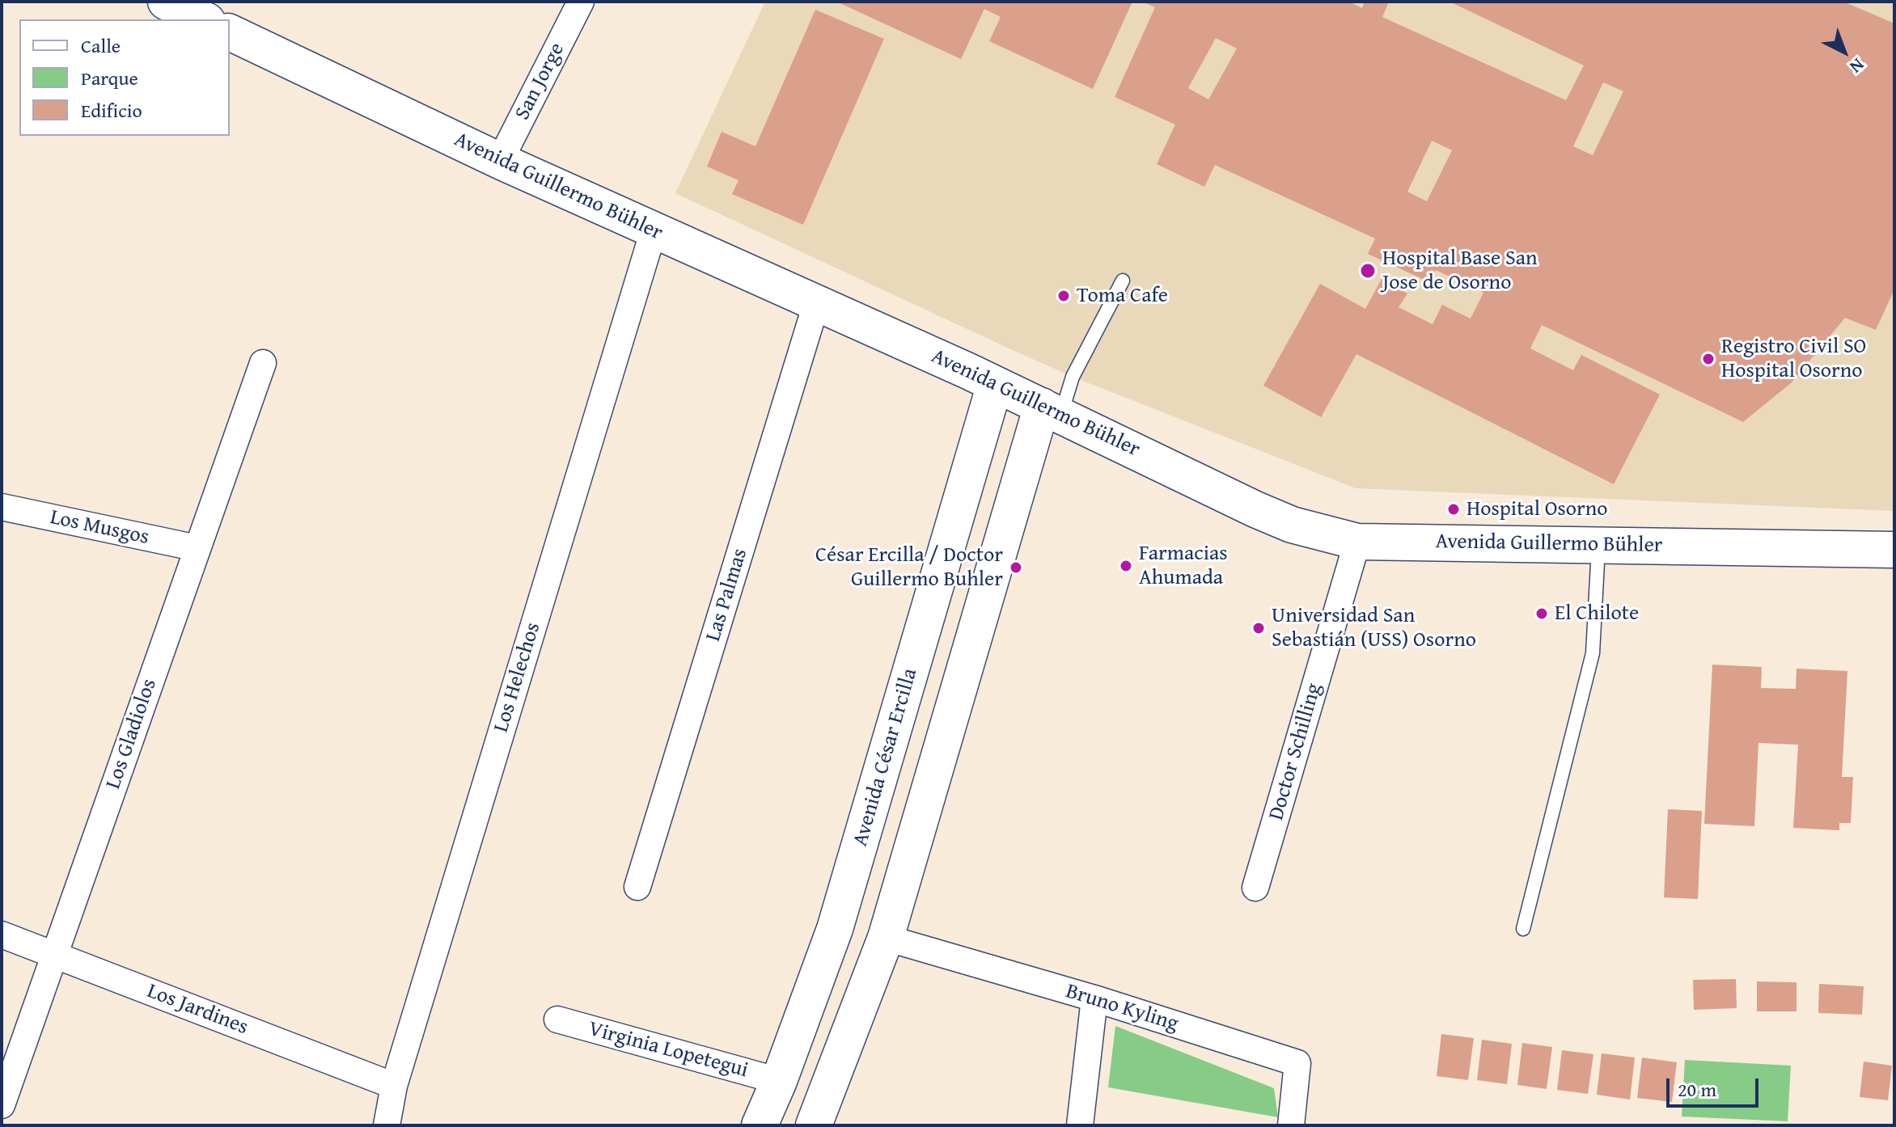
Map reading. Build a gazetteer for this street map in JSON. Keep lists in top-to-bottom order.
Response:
{
  "streets": {
    "main road": ["Avenida Guillermo Bühler", "Avenida César Ercilla"],
    "street": [
      "San Jorge",
      "Los Musgos",
      "Las Palmas",
      "Los Helechos",
      "Los Gladiolos",
      "Doctor Schilling",
      "Bruno Kyling",
      "Los Jardines",
      "Virginia Lopetegui"
    ]
  },
  "crossings": [
    ["San Jorge", "Avenida Guillermo Bühler"],
    ["Avenida Guillermo Bühler", "Las Palmas"],
    ["Avenida Guillermo Bühler", "Los Helechos"],
    ["Avenida Guillermo Bühler", "Doctor Schilling"],
    ["Avenida Guillermo Bühler", "Avenida César Ercilla"],
    ["Los Musgos", "Los Gladiolos"],
    ["Los Helechos", "Los Jardines"],
    ["Los Gladiolos", "Los Jardines"],
    ["Avenida César Ercilla", "Virginia Lopetegui"]
  ],
  "places": [
    "Hospital Base San Jose de Osorno",
    "Toma Cafe",
    "Registro Civil SO Hospital Osorno",
    "Hospital Osorno",
    "Farmacias Ahumada",
    "César Ercilla / Doctor Guillermo Buhler",
    "El Chilote",
    "Universidad San Sebastián (USS) Osorno"
  ],
  "legend": ["Calle", "Parque", "Edificio"],
  "scale_bar": "20 m",
  "north": "bottom right"
}
